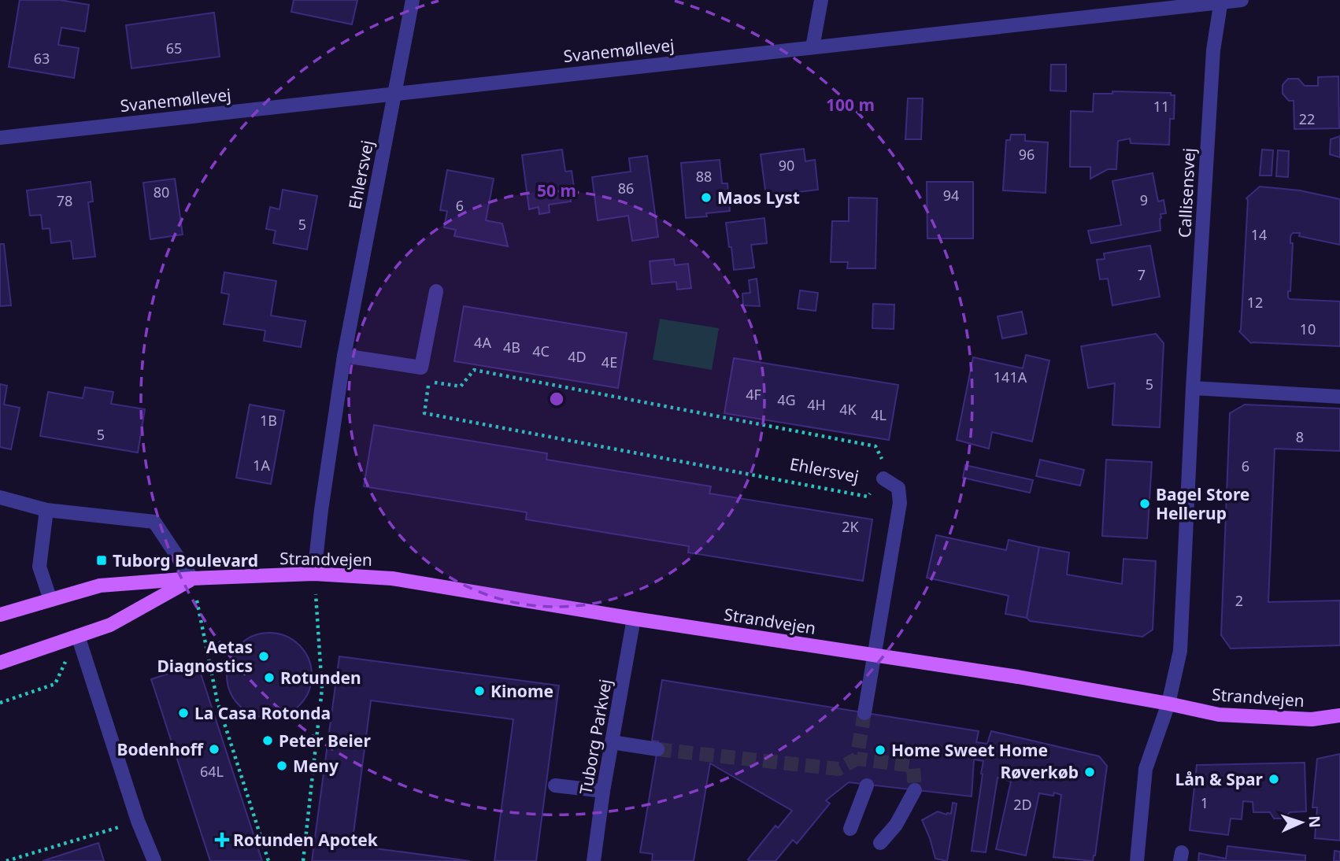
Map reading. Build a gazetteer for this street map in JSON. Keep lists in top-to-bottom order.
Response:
{
  "streets": {
    "main road": ["Strandvejen"],
    "street": [
      "Svanemøllevej",
      "Ehlersvej",
      "Callisensvej",
      "Tuborg Parkvej"
    ]
  },
  "crossings": [
    ["Svanemøllevej", "Ehlersvej"],
    ["Svanemøllevej", "Callisensvej"],
    ["Ehlersvej", "Strandvejen"],
    ["Callisensvej", "Strandvejen"],
    ["Strandvejen", "Tuborg Parkvej"]
  ],
  "places": {
    "other": [
      "Maos Lyst",
      "Bagel Store Hellerup",
      "Aetas Diagnostics",
      "Rotunden",
      "Kinome",
      "La Casa Rotonda",
      "Peter Beier",
      "Bodenhoff",
      "Home Sweet Home",
      "Meny",
      "Røverkøb",
      "Lån & Spar"
    ],
    "transit": ["Tuborg Boulevard"],
    "health": ["Rotunden Apotek"]
  },
  "house_numbers": [
    "65",
    "63",
    "11",
    "22",
    "96",
    "90",
    "88",
    "86",
    "80",
    "94",
    "9",
    "78",
    "6",
    "5",
    "14",
    "7",
    "12",
    "10",
    "4A",
    "4B",
    "4C",
    "4D",
    "4E",
    "141A",
    "5",
    "4F",
    "4G",
    "4H",
    "4K",
    "4L",
    "1B",
    "5",
    "8",
    "1A",
    "6",
    "2K",
    "2",
    "64L",
    "1",
    "2D"
  ],
  "north": "right",
  "rings": ["100 m", "50 m"]
}
